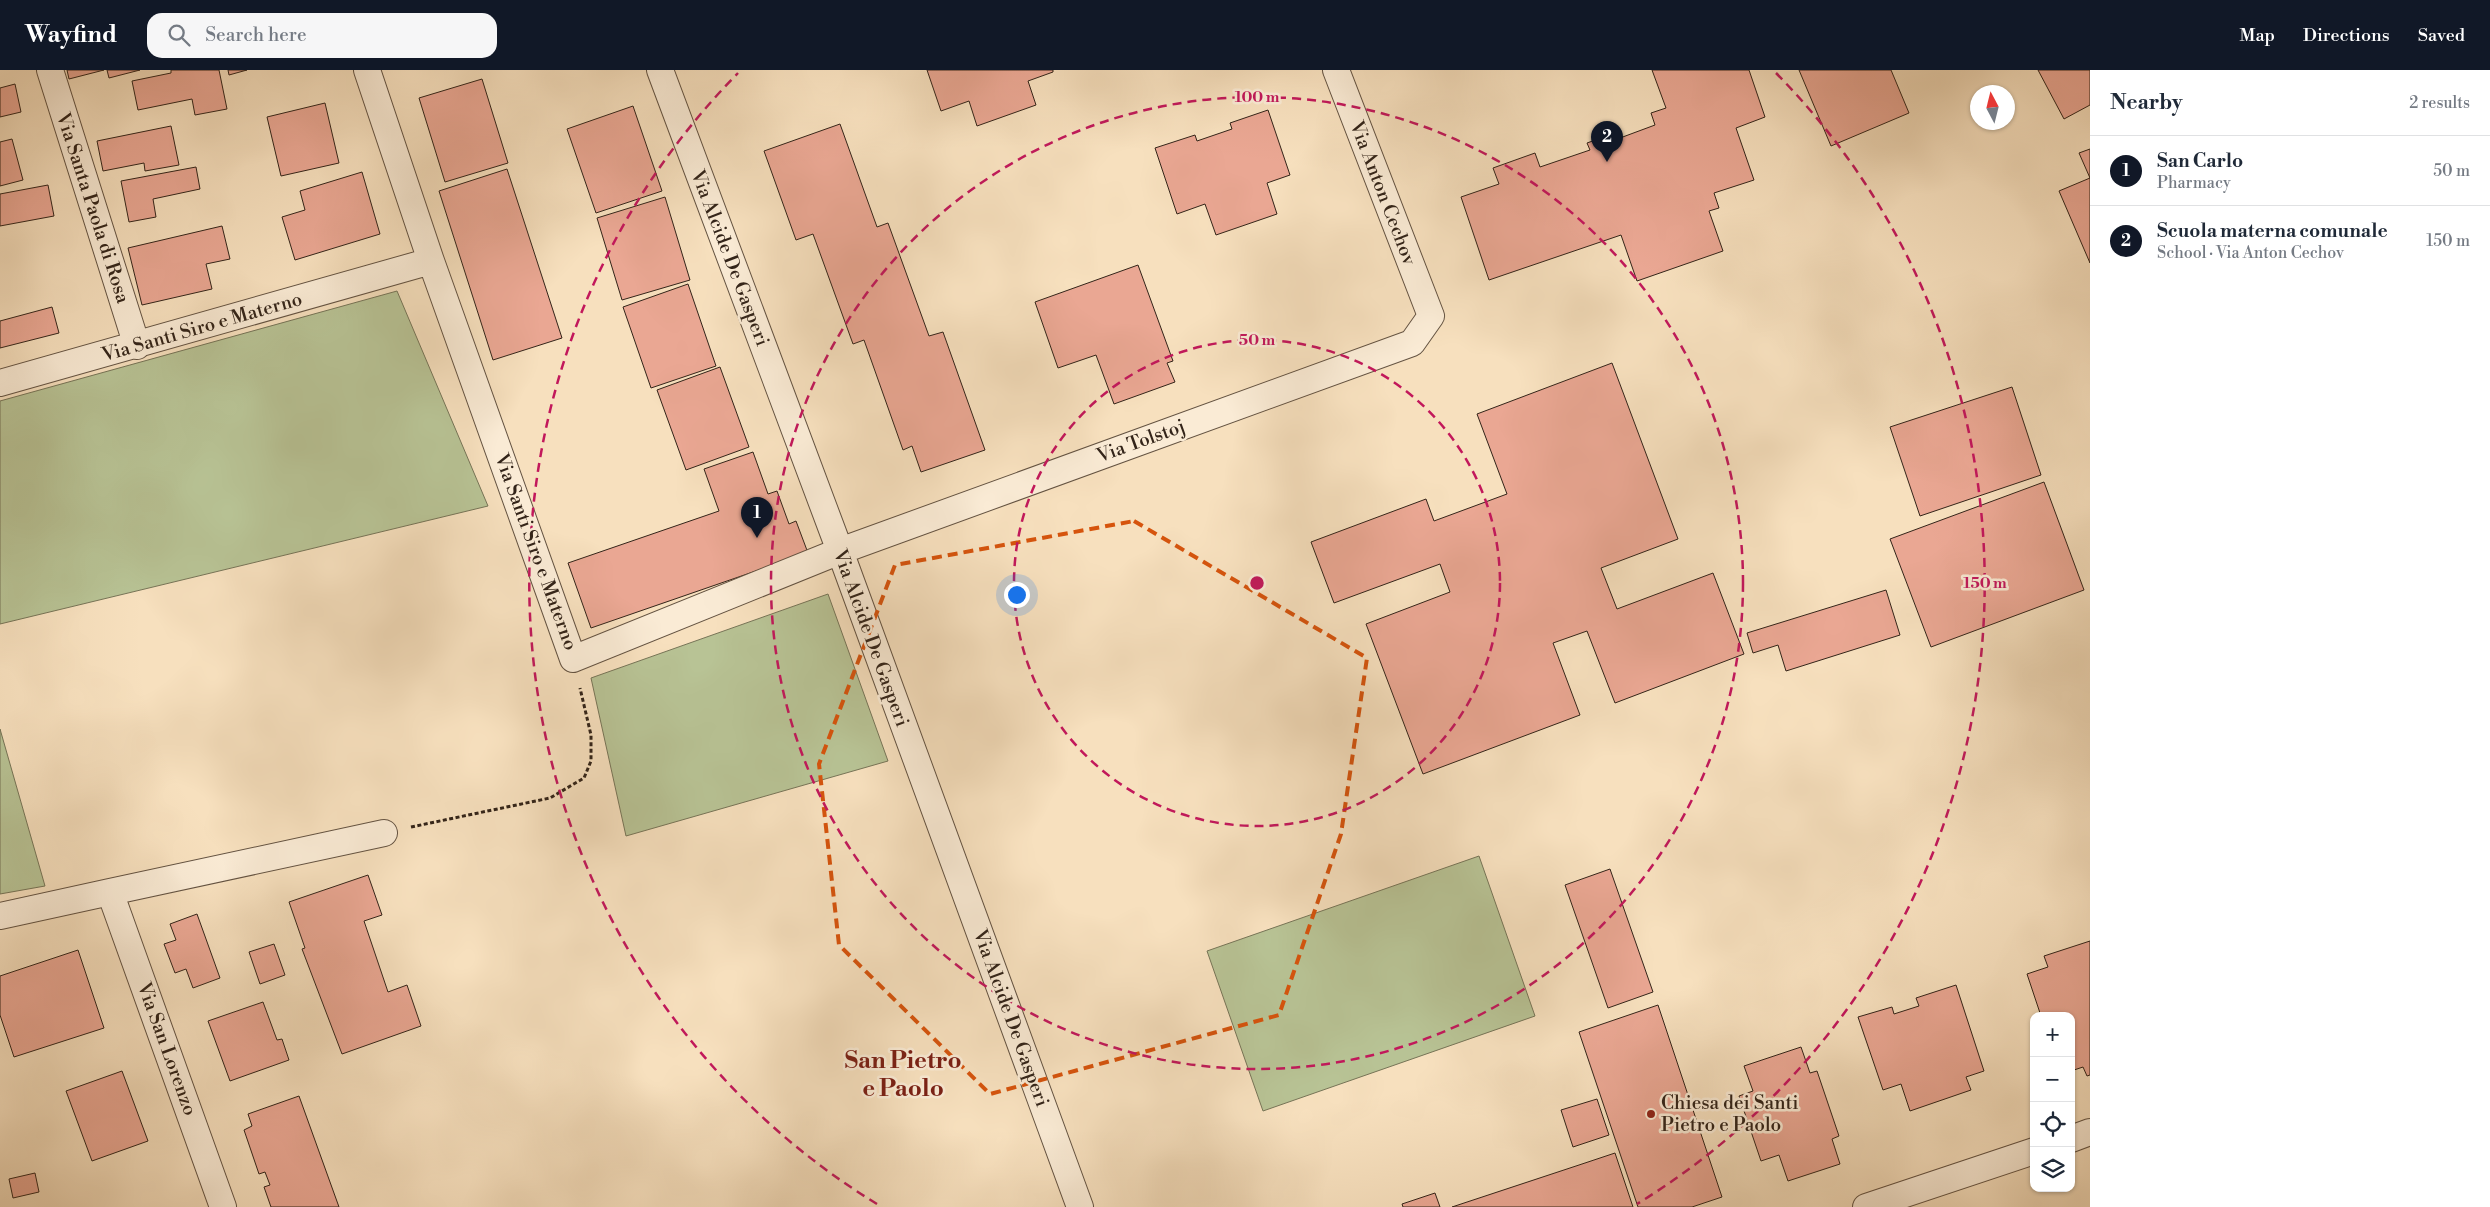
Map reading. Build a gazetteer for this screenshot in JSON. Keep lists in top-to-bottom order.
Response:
{
  "streets": {
    "street": [
      "Via Anton Cechov",
      "Via Santa Paola di Rosa",
      "Via Alcide De Gasperi",
      "Via Santi Siro e Materno",
      "Via Tolstoj",
      "Via San Lorenzo"
    ]
  },
  "crossings": [
    ["Via Anton Cechov", "Via Tolstoj"],
    ["Via Santa Paola di Rosa", "Via Santi Siro e Materno"],
    ["Via Alcide De Gasperi", "Via Santi Siro e Materno"],
    ["Via Alcide De Gasperi", "Via Tolstoj"],
    ["Via Santi Siro e Materno", "Via Tolstoj"]
  ],
  "districts": ["San Pietro e Paolo"],
  "places": ["Chiesa dei Santi Pietro e Paolo"],
  "north": "top",
  "page": {
    "header": "Wayfind",
    "search": "Search here",
    "nav": ["Map", "Directions", "Saved"],
    "heading": ["Nearby", "2 results"],
    "pins": ["2", "1"],
    "list": [
      {
        "mark": "1",
        "name": "San Carlo",
        "note": "Pharmacy",
        "value": "50 m"
      },
      {
        "mark": "2",
        "name": "Scuola materna comunale",
        "note": "School · Via Anton Cechov",
        "value": "150 m"
      }
    ],
    "map_buttons": ["+", "−"]
  },
  "rings": ["100 m", "50 m", "150 m"]
}
